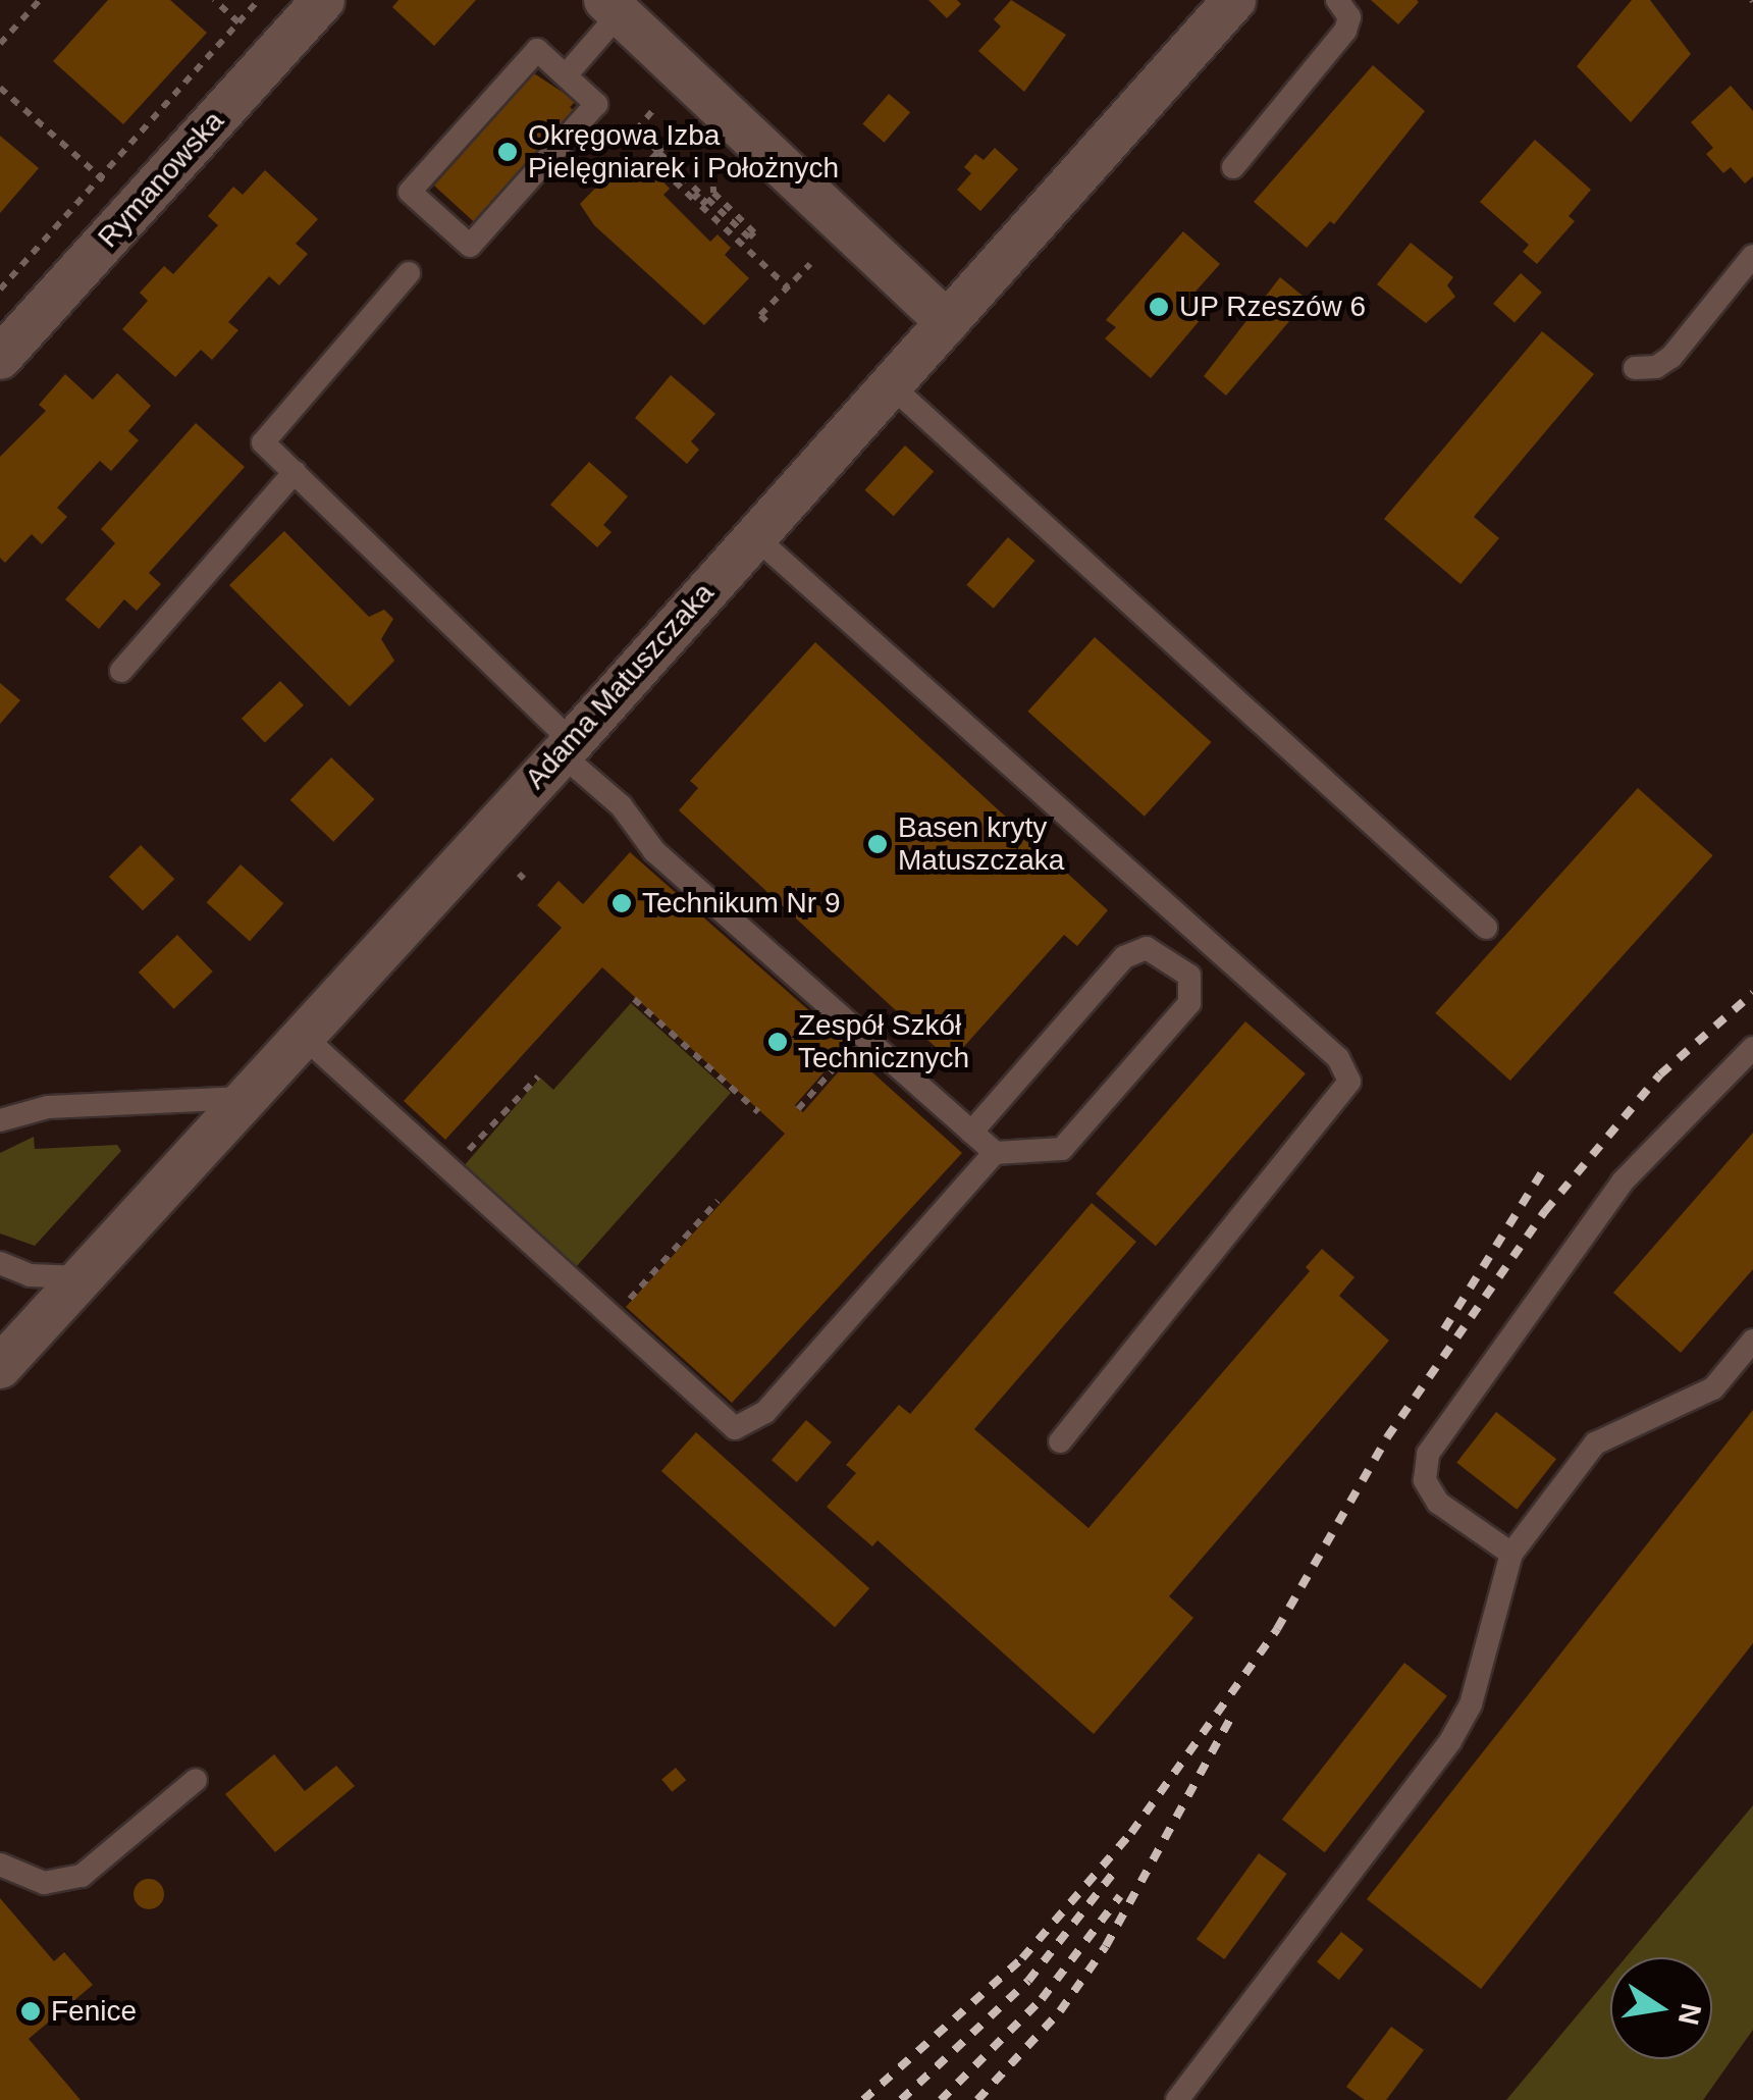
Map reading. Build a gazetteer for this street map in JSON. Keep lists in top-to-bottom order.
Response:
{
  "streets": {
    "street": ["Rymanowska", "Adama Matuszczaka"]
  },
  "places": [
    "Okręgowa Izba Pielęgniarek i Położnych",
    "UP Rzeszów 6",
    "Basen kryty Matuszczaka",
    "Technikum Nr 9",
    "Zespół Szkół Technicznych",
    "Fenice"
  ],
  "north": "right"
}
